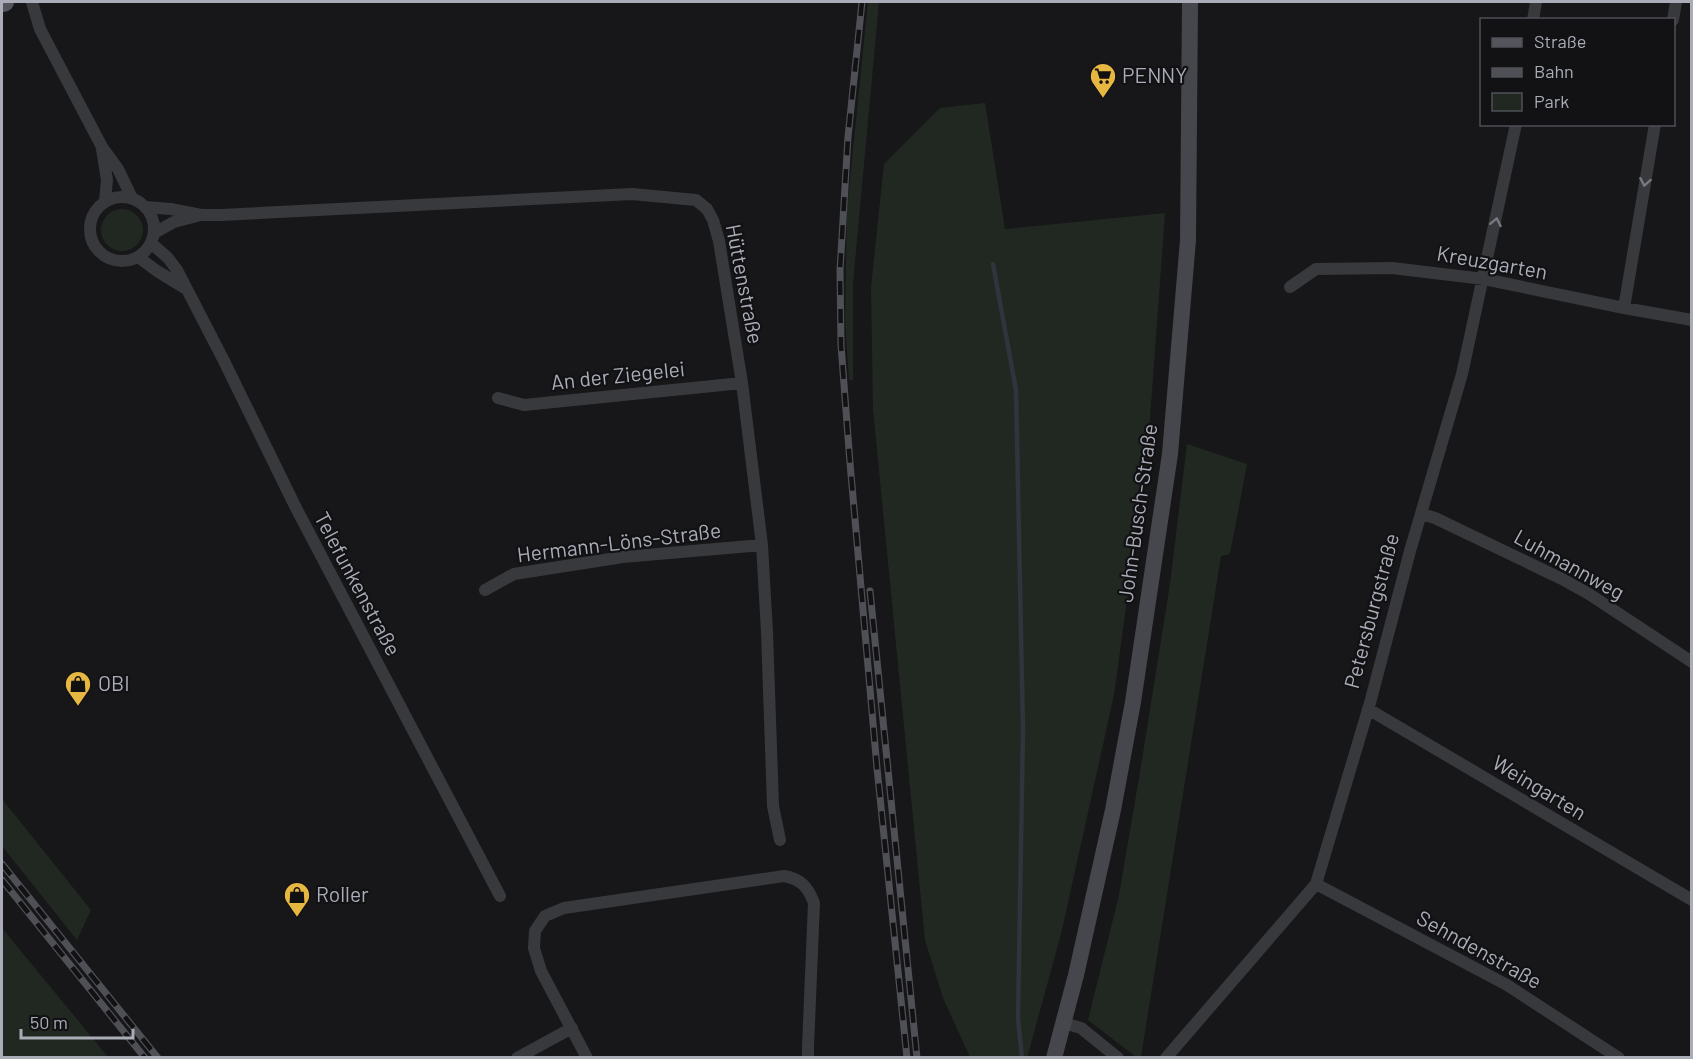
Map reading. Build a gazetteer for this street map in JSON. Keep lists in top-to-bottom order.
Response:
{
  "streets": {
    "main road": ["John-Busch-Straße"],
    "street": [
      "Kreuzgarten",
      "Hüttenstraße",
      "An der Ziegelei",
      "Hermann-Löns-Straße",
      "Luhmannweg",
      "Telefunkenstraße",
      "Petersburgstraße",
      "Weingarten",
      "Sehndenstraße"
    ]
  },
  "crossings": [
    ["Kreuzgarten", "Petersburgstraße"],
    ["Hüttenstraße", "An der Ziegelei"],
    ["Hüttenstraße", "Hermann-Löns-Straße"],
    ["Luhmannweg", "Petersburgstraße"],
    ["Petersburgstraße", "Weingarten"],
    ["Petersburgstraße", "Sehndenstraße"]
  ],
  "places": {
    "supermarket": ["PENNY"],
    "shop": ["OBI", "Roller"]
  },
  "legend": ["Straße", "Bahn", "Park"],
  "scale_bar": "50 m"
}
